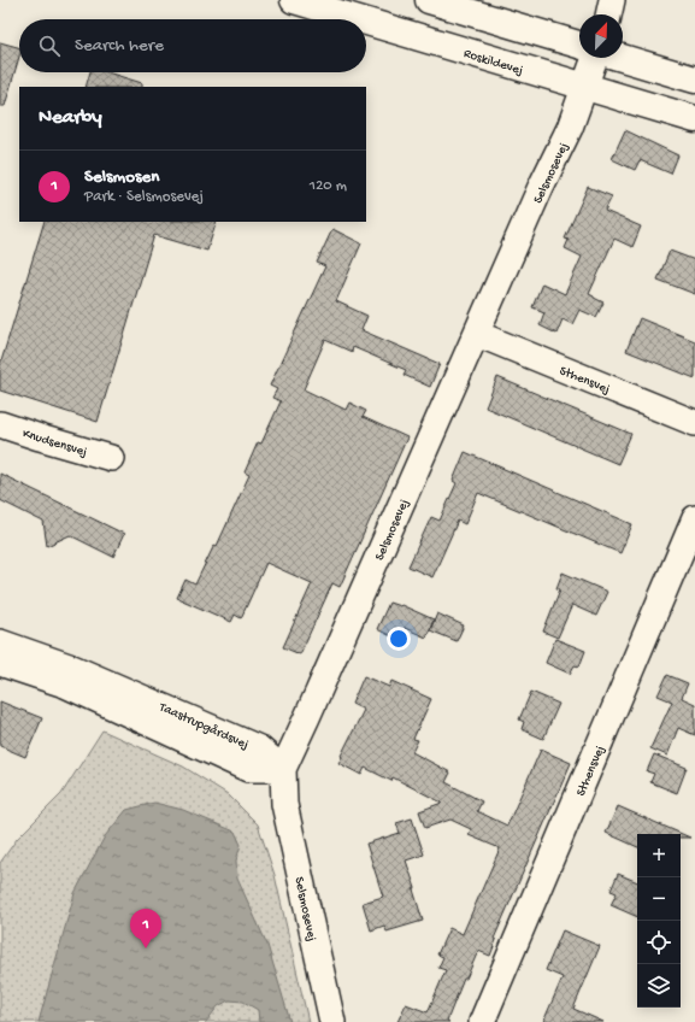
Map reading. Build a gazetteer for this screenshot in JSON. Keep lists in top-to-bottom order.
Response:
{
  "streets": {
    "main road": ["Roskildevej"],
    "street": [
      "Selsmosevej",
      "Sthensvej",
      "Knudsensvej",
      "Taastrupgårdsvej"
    ]
  },
  "crossings": [
    ["Roskildevej", "Selsmosevej"],
    ["Selsmosevej", "Sthensvej"],
    ["Selsmosevej", "Taastrupgårdsvej"]
  ],
  "north": "top right",
  "page": {
    "search": "Search here",
    "heading": "Nearby",
    "list": [
      {
        "mark": "1",
        "name": "Selsmosen",
        "note": "Park · Selsmosevej",
        "value": "120 m"
      }
    ],
    "map_buttons": ["+", "−"],
    "pins": "1"
  }
}
